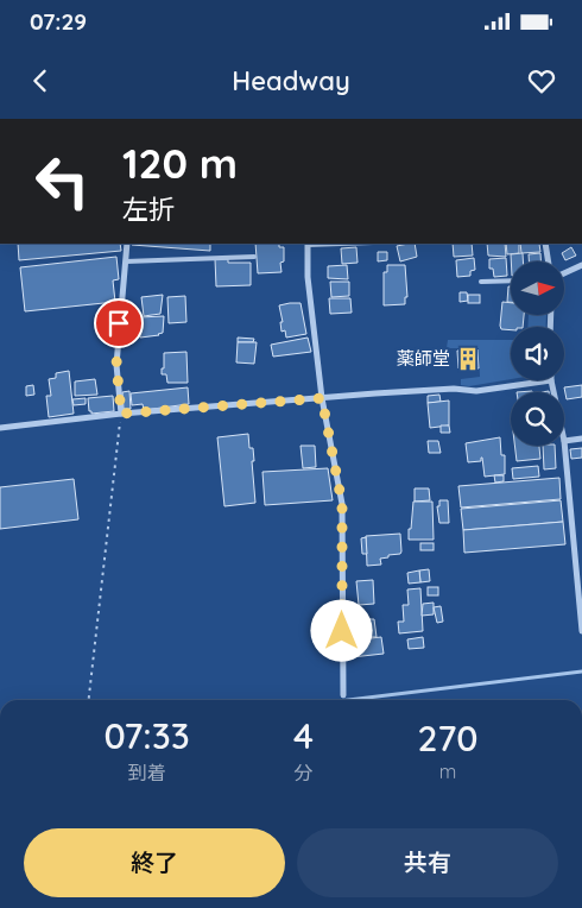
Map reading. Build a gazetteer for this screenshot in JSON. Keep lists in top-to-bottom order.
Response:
{
  "places": {
    "building": ["薬師堂"]
  },
  "north": "right",
  "page": {
    "status": "07:29",
    "header": "Headway",
    "turn": ["120 m", "左折"],
    "eta": [
      "07:33",
      "到着",
      "4",
      "分",
      "270",
      "m"
    ],
    "buttons": ["終了", "共有"]
  }
}
